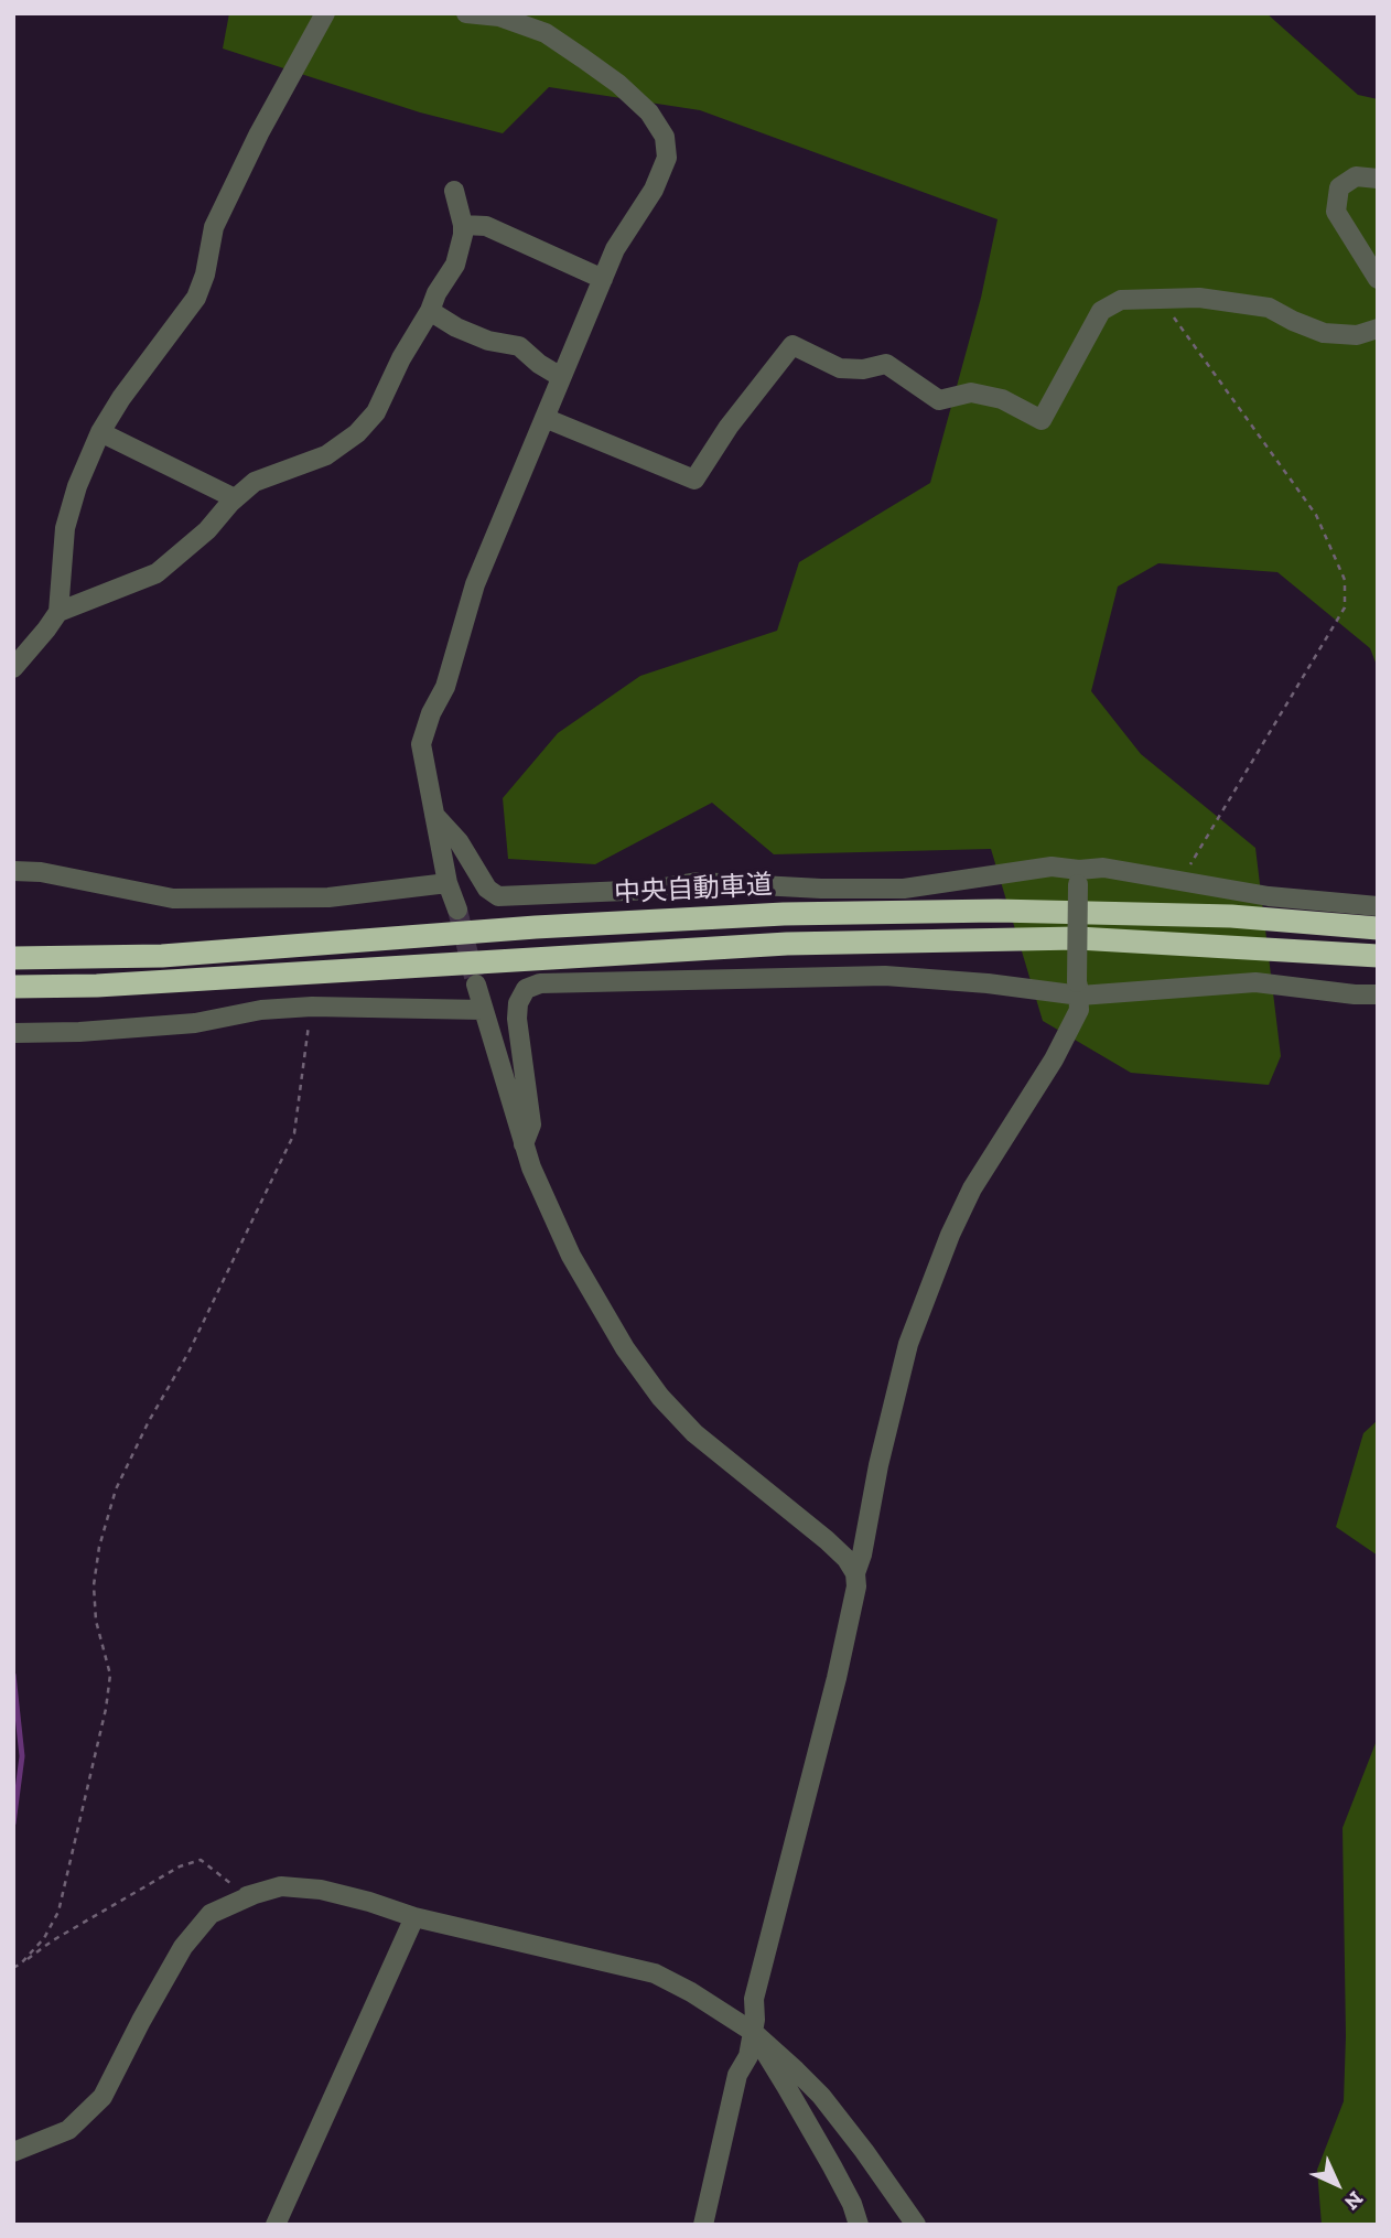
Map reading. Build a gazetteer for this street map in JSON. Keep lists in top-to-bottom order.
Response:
{
  "streets": {
    "highway": ["中央自動車道"]
  },
  "north": "bottom right"
}
